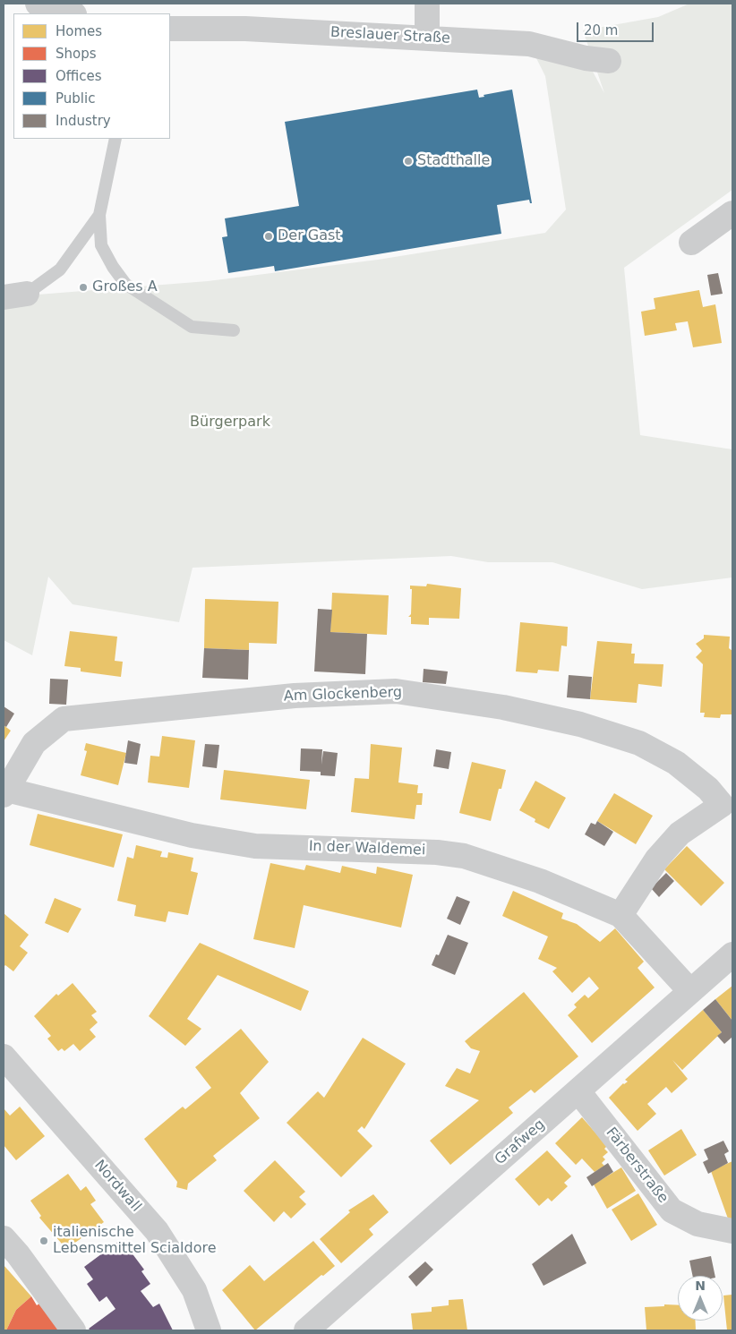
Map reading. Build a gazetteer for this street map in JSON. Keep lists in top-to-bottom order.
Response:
{
  "streets": {
    "street": [
      "Breslauer Straße",
      "Am Glockenberg",
      "In der Waldemei",
      "Grafweg",
      "Färberstraße",
      "Nordwall"
    ]
  },
  "crossings": [
    ["Am Glockenberg", "In der Waldemei"],
    ["In der Waldemei", "Grafweg"],
    ["Grafweg", "Färberstraße"]
  ],
  "parks": ["Bürgerpark"],
  "places": [
    "Stadthalle",
    "Der Gast",
    "Großes A",
    "italienische Lebensmittel Scialdore"
  ],
  "legend": [
    "Homes",
    "Shops",
    "Offices",
    "Public",
    "Industry"
  ],
  "scale_bar": "20 m",
  "north": "top"
}
